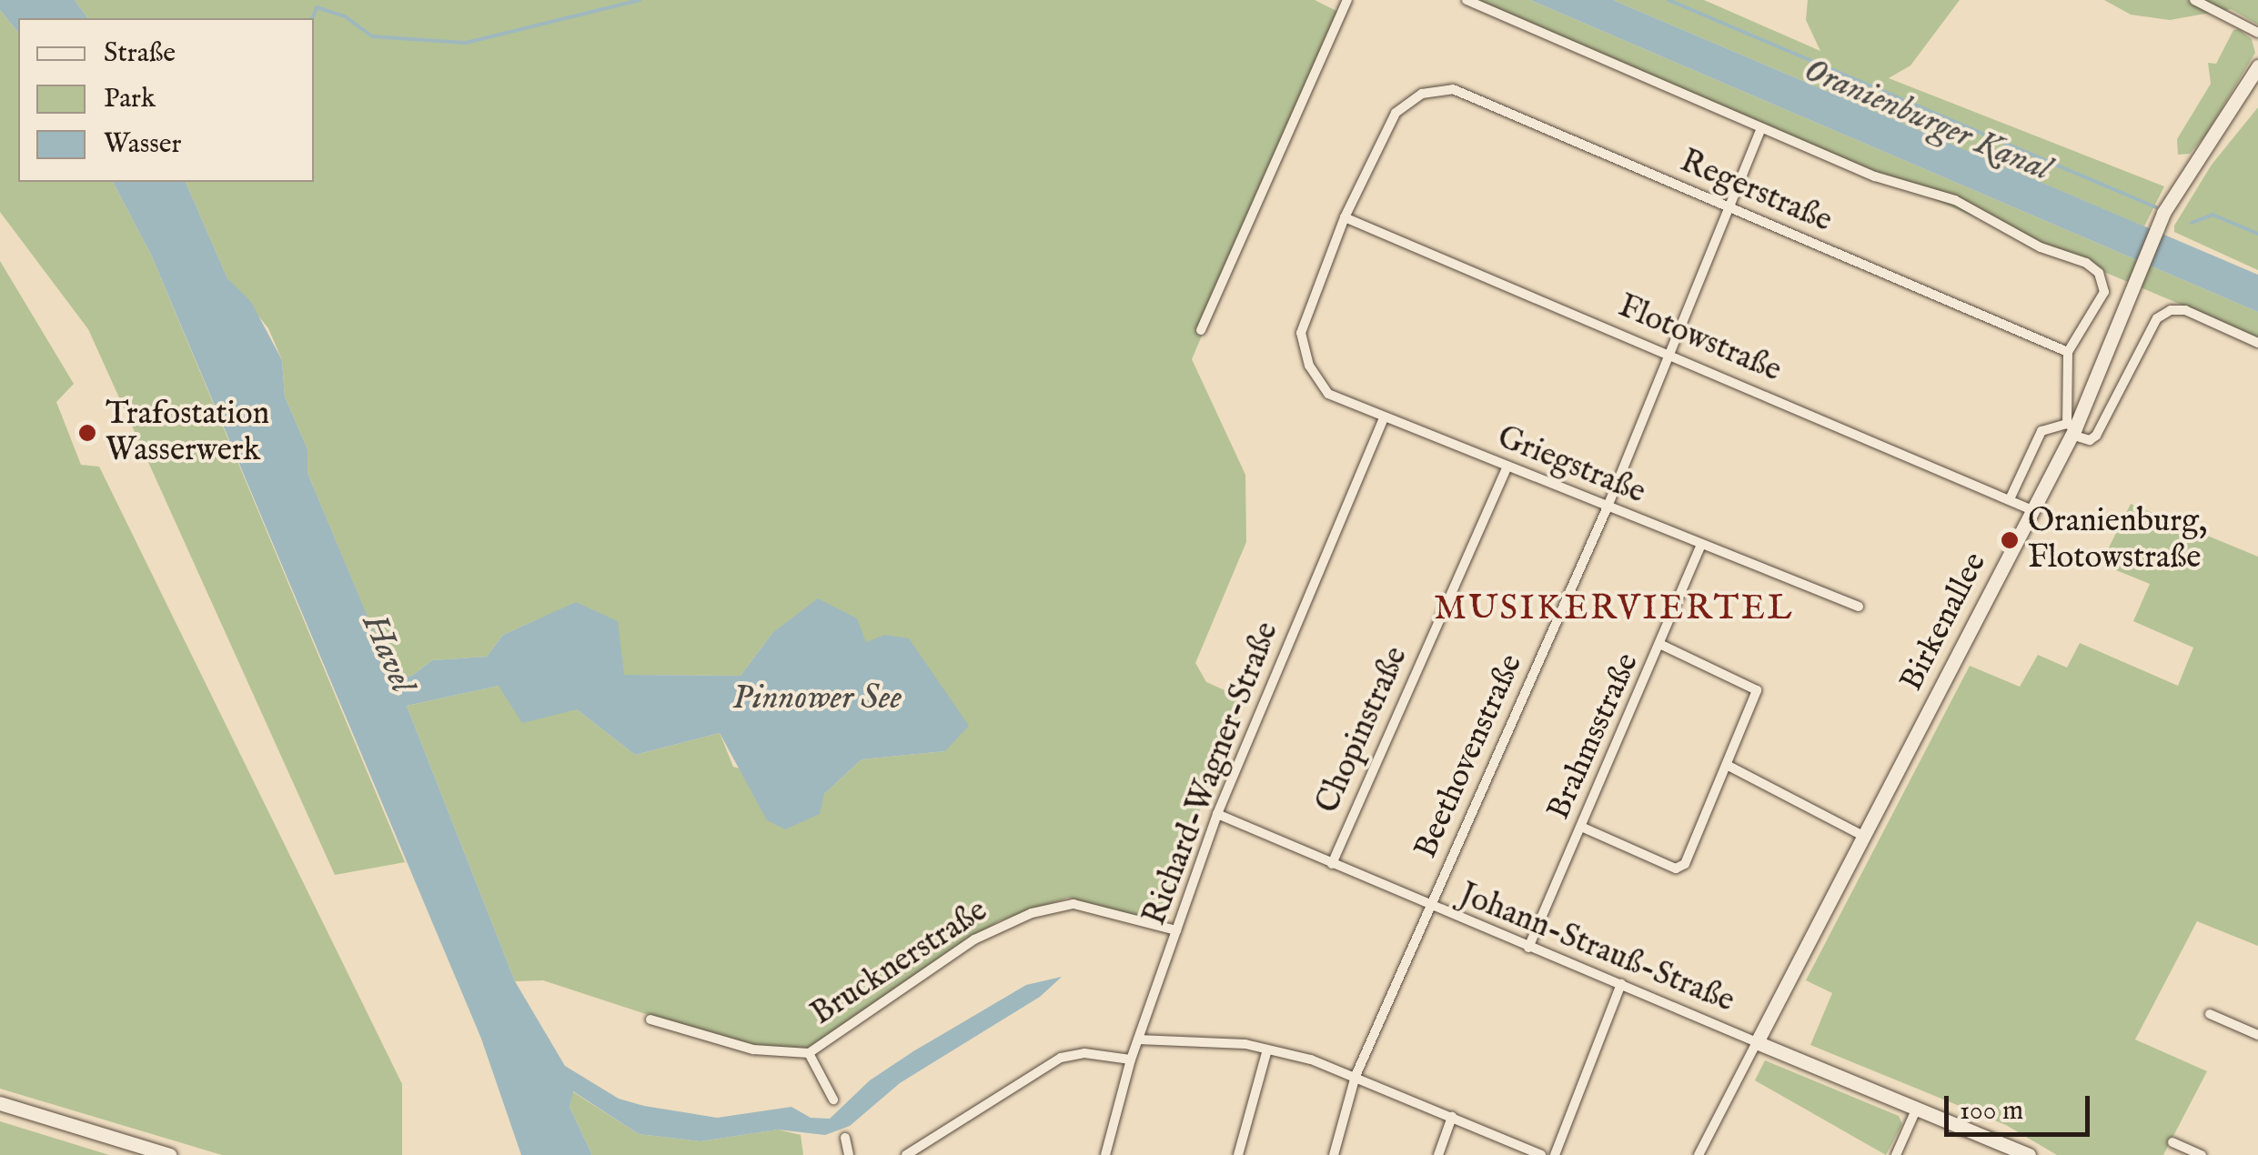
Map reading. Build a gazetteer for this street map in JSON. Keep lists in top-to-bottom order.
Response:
{
  "streets": {
    "street": [
      "Regerstraße",
      "Flotowstraße",
      "Griegstraße",
      "Birkenallee",
      "Chopinstraße",
      "Brahmsstraße",
      "Beethovenstraße",
      "Richard-Wagner-Straße",
      "Johann-Strauß-Straße",
      "Brucknerstraße"
    ]
  },
  "crossings": [
    ["Regerstraße", "Flotowstraße"],
    ["Regerstraße", "Griegstraße"],
    ["Regerstraße", "Beethovenstraße"],
    ["Flotowstraße", "Griegstraße"],
    ["Flotowstraße", "Birkenallee"],
    ["Flotowstraße", "Beethovenstraße"],
    ["Griegstraße", "Chopinstraße"],
    ["Griegstraße", "Brahmsstraße"],
    ["Griegstraße", "Beethovenstraße"],
    ["Griegstraße", "Richard-Wagner-Straße"],
    ["Birkenallee", "Johann-Strauß-Straße"],
    ["Chopinstraße", "Johann-Strauß-Straße"],
    ["Brahmsstraße", "Johann-Strauß-Straße"],
    ["Beethovenstraße", "Johann-Strauß-Straße"],
    ["Richard-Wagner-Straße", "Johann-Strauß-Straße"],
    ["Richard-Wagner-Straße", "Brucknerstraße"]
  ],
  "districts": ["MUSIKERVIERTEL"],
  "water": ["Oranienburger Kanal", "Havel", "Pinnower See"],
  "places": ["Trafostation Wasserwerk", "Oranienburg, Flotowstraße"],
  "legend": ["Straße", "Park", "Wasser"],
  "scale_bar": "100 m"
}
